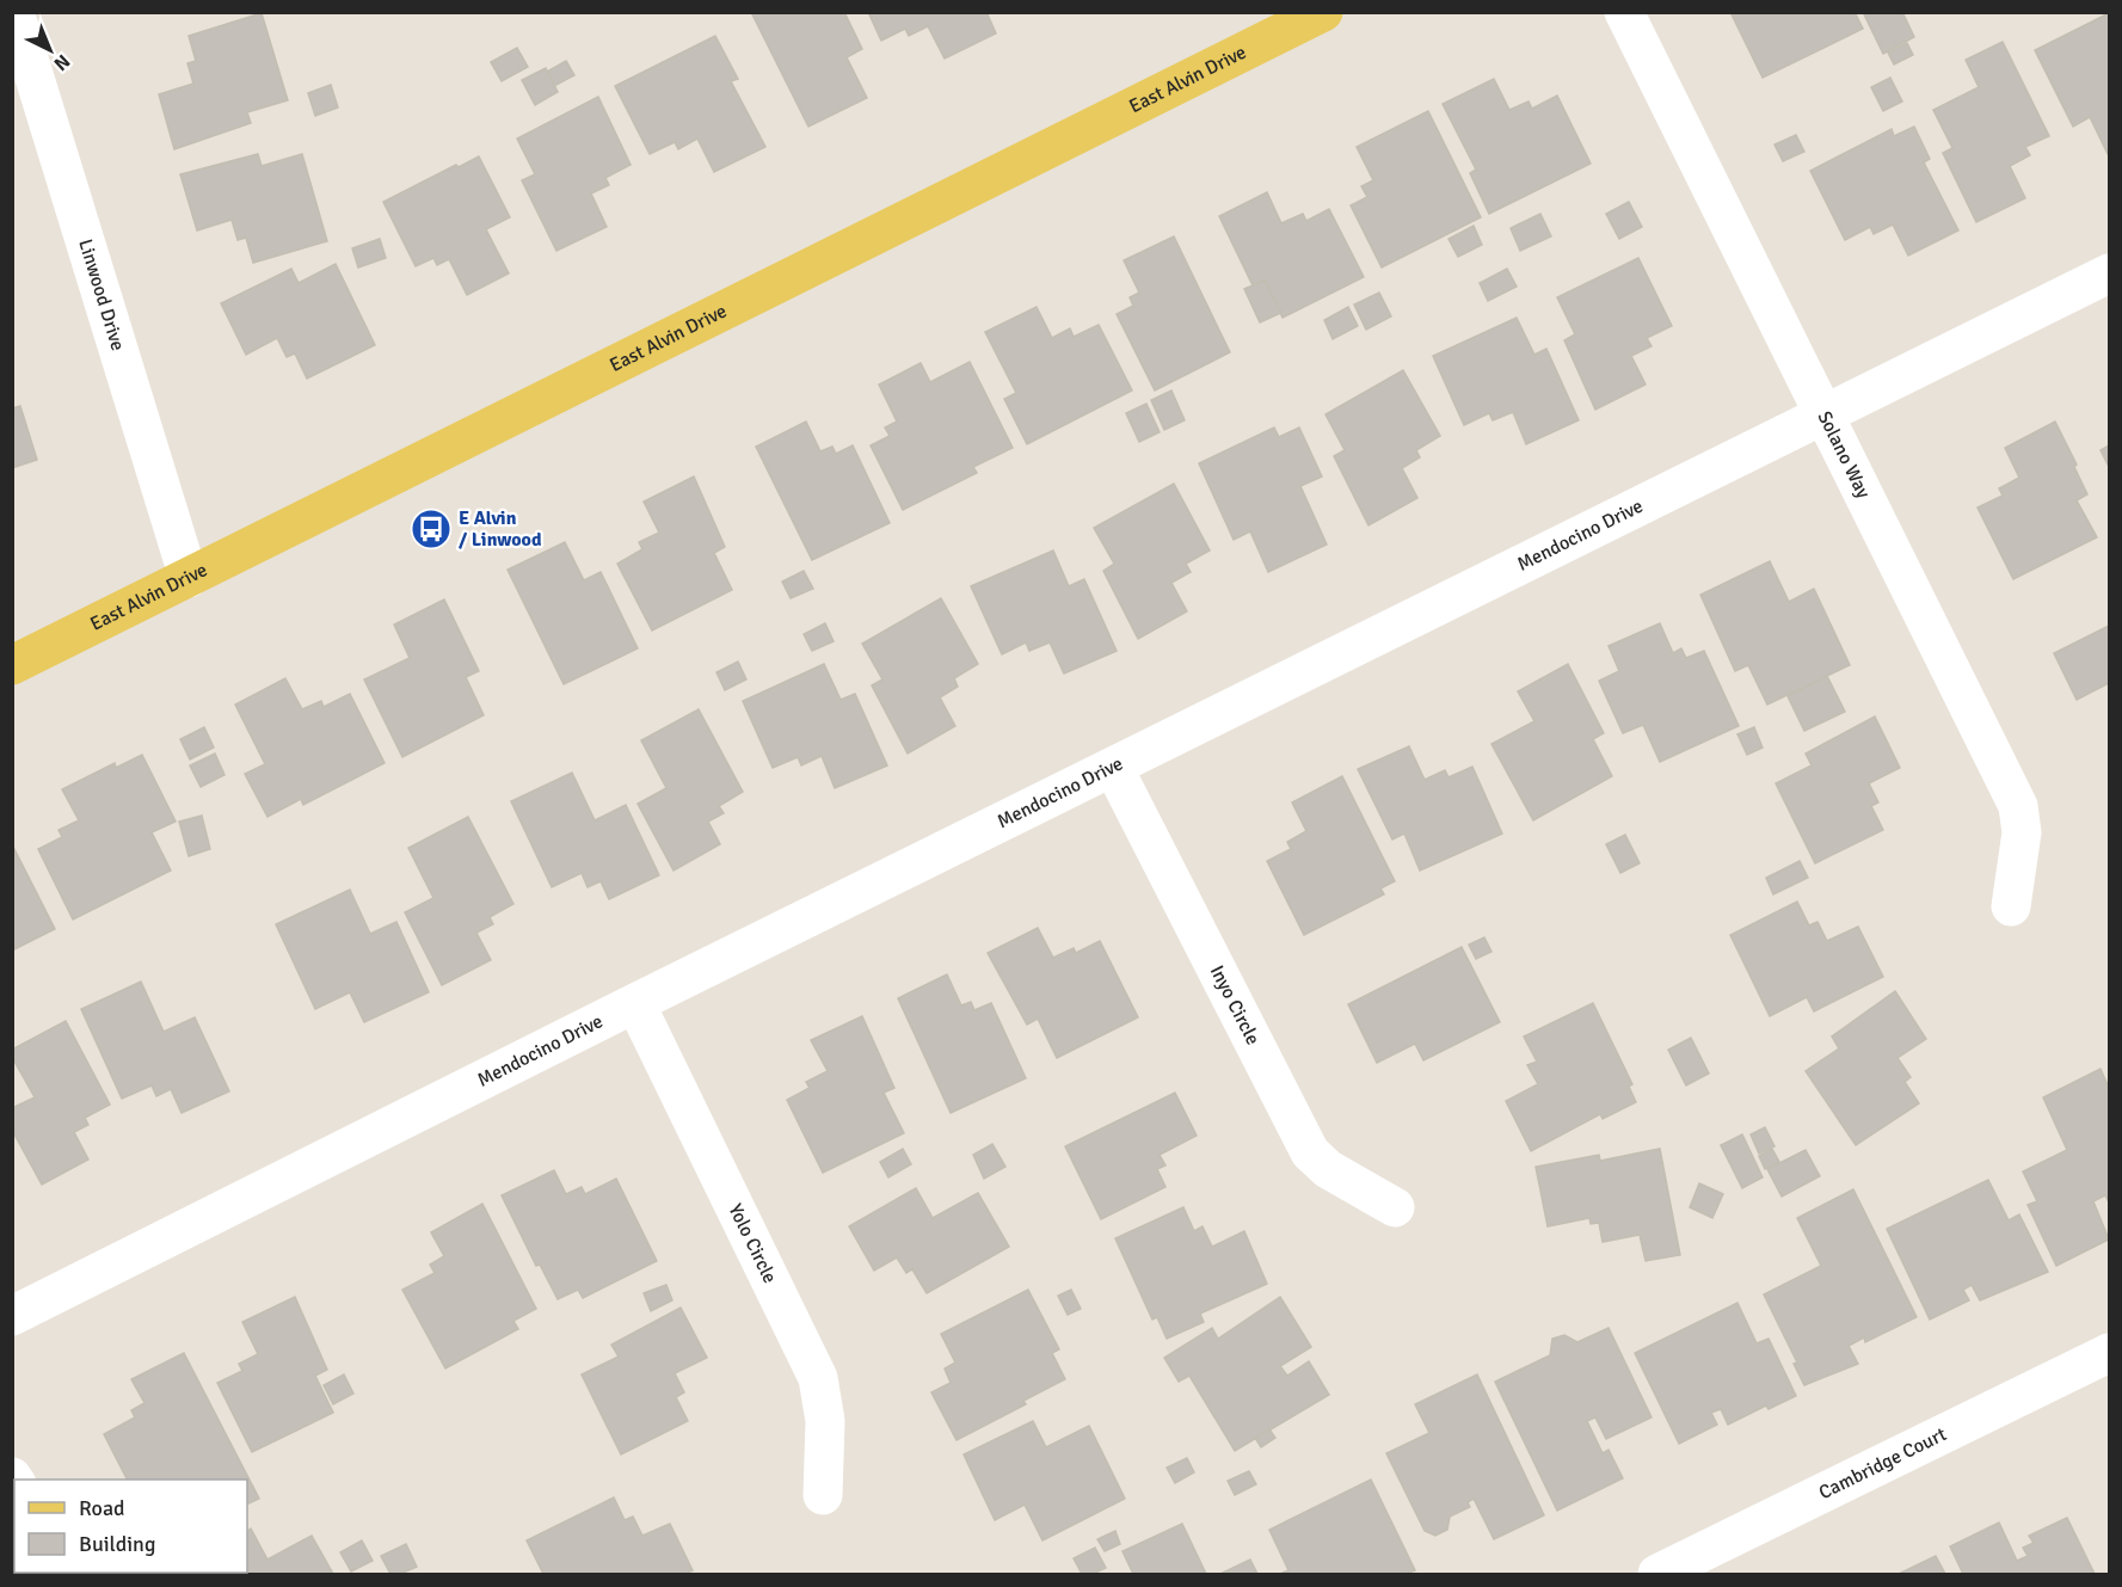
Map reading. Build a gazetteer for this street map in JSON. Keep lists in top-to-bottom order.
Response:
{
  "streets": {
    "main road": ["East Alvin Drive"],
    "street": [
      "Linwood Drive",
      "Solano Way",
      "Mendocino Drive",
      "Inyo Circle",
      "Yolo Circle",
      "Cambridge Court"
    ]
  },
  "crossings": [
    ["East Alvin Drive", "Linwood Drive"],
    ["Solano Way", "Mendocino Drive"],
    ["Mendocino Drive", "Inyo Circle"],
    ["Mendocino Drive", "Yolo Circle"]
  ],
  "places": {
    "bus stop": ["E Alvin / Linwood"]
  },
  "legend": ["Road", "Building"],
  "north": "bottom right"
}
